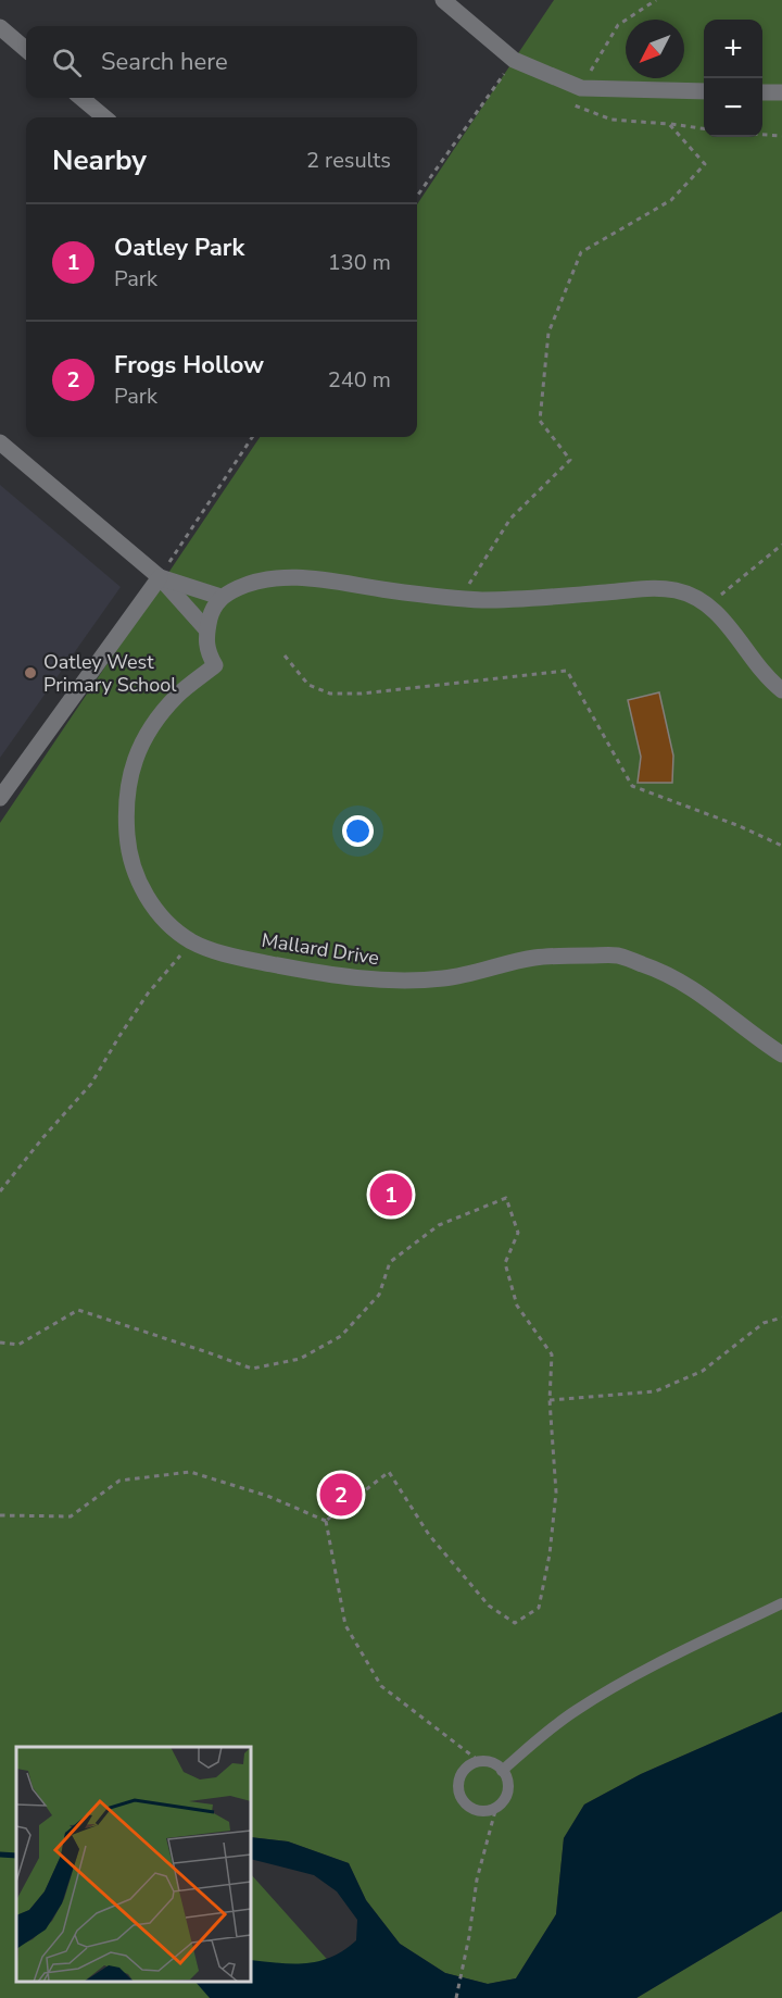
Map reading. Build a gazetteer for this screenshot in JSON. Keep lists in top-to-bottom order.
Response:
{
  "streets": {
    "street": ["Mallard Drive"]
  },
  "places": ["Oatley West Primary School"],
  "north": "bottom left",
  "page": {
    "map_buttons": ["+", "−"],
    "search": "Search here",
    "heading": ["Nearby", "2 results"],
    "list": [
      {
        "mark": "1",
        "name": "Oatley Park",
        "note": "Park",
        "value": "130 m"
      },
      {
        "mark": "2",
        "name": "Frogs Hollow",
        "note": "Park",
        "value": "240 m"
      }
    ],
    "pins": ["1", "2"]
  }
}
